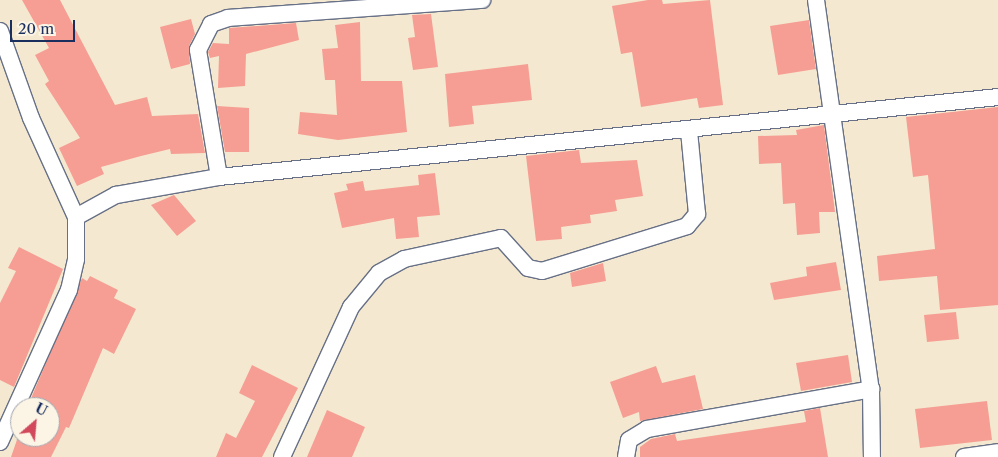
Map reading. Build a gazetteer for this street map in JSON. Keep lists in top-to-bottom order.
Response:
{
  "scale_bar": "20 m",
  "north": "top right"
}
